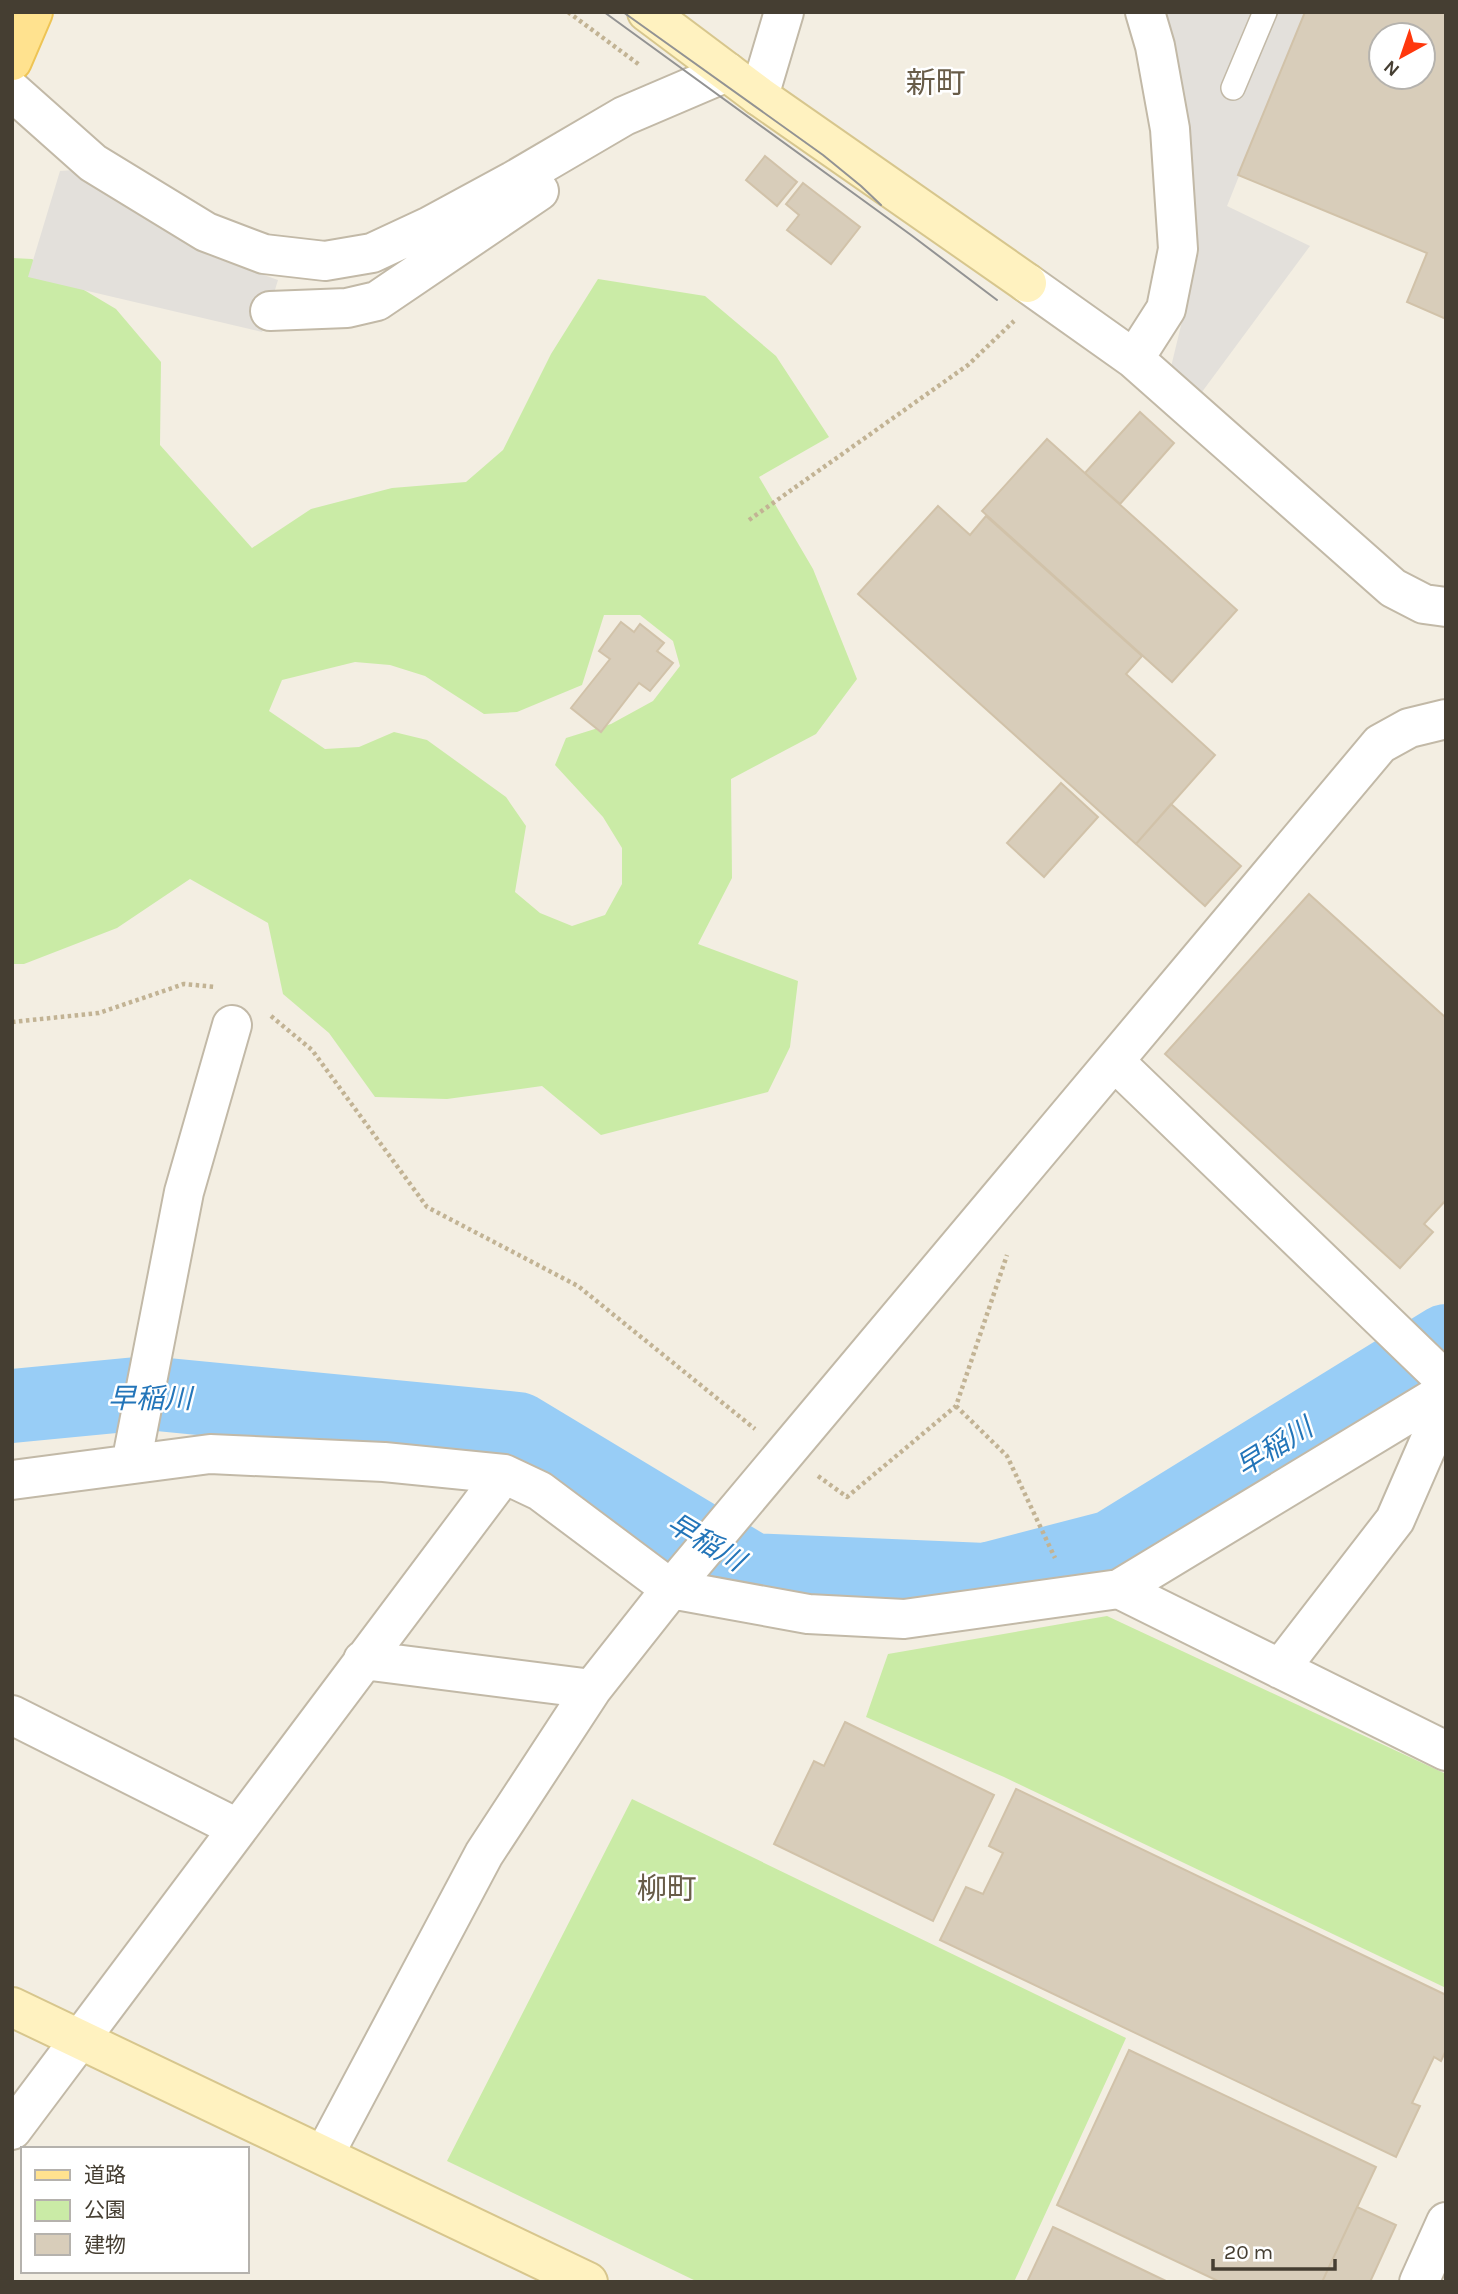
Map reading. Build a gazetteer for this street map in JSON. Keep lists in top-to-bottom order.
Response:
{
  "districts": ["新町", "柳町"],
  "water": ["早稲川"],
  "legend": ["道路", "公園", "建物"],
  "scale_bar": "20 m",
  "north": "bottom left"
}
